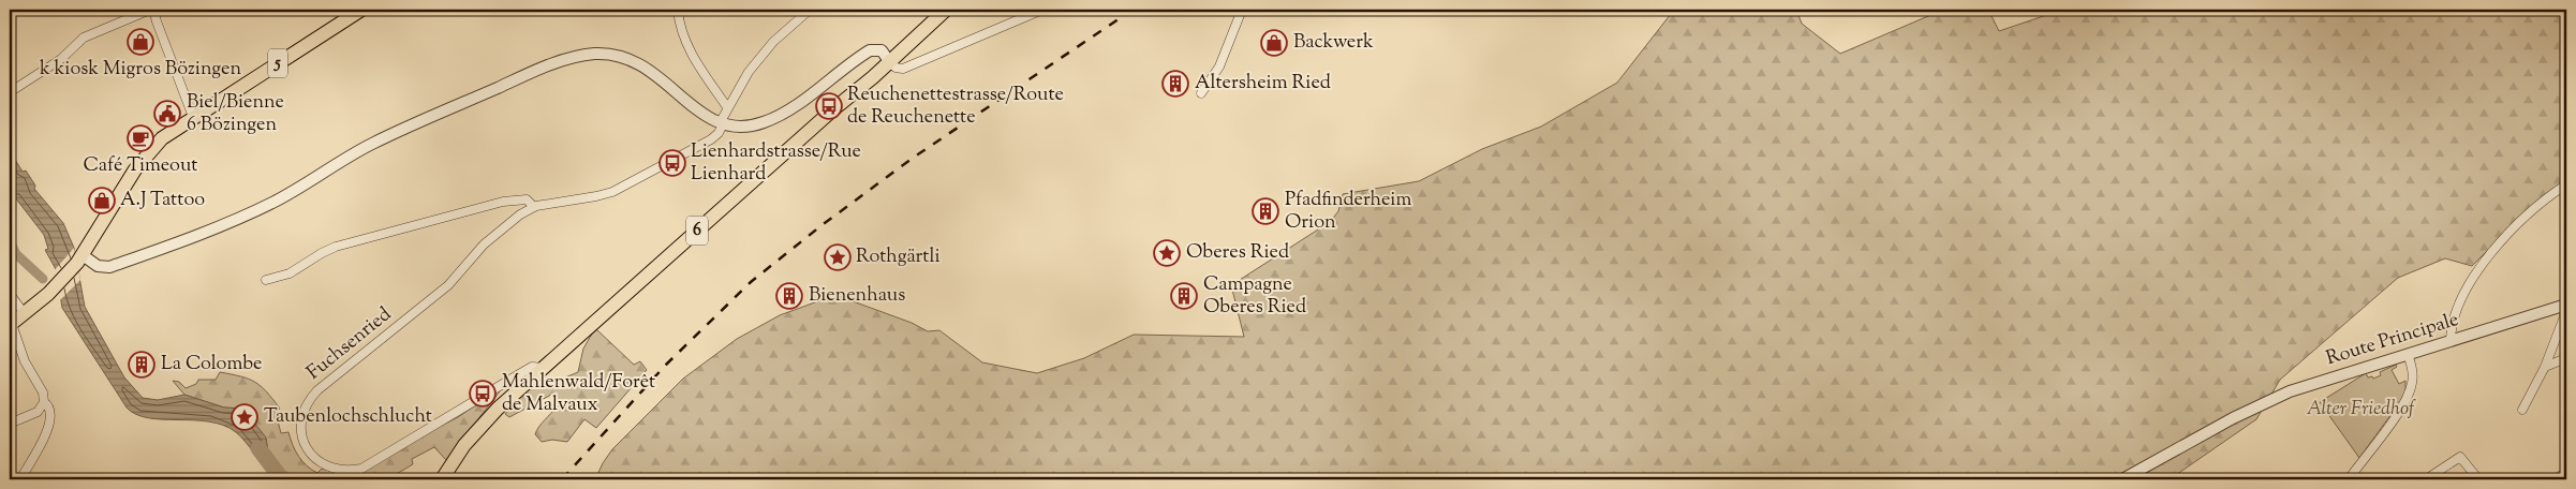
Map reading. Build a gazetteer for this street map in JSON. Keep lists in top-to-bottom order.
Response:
{
  "streets": {
    "main road": ["5", "6"],
    "street": ["Route Principale", "Fuchsenried"]
  },
  "crossings": [
    ["6", "Fuchsenried"]
  ],
  "parks": ["Alter Friedhof"],
  "places": {
    "shop": ["k kiosk Migros Bözingen", "Backwerk", "A.J Tattoo"],
    "building": [
      "Altersheim Ried",
      "Pfadfinderheim Orion",
      "Bienenhaus",
      "Campagne Oberes Ried",
      "La Colombe"
    ],
    "bus stop": ["Reuchenettestrasse/Route de Reuchenette", "Lienhardstrasse/Rue Lienhard", "Mahlenwald/Forêt de Malvaux"],
    "public building": ["Biel/Bienne 6 Bözingen"],
    "cafe": ["Café Timeout"],
    "place": ["Oberes Ried", "Rothgärtli", "Taubenlochschlucht"]
  }
}
